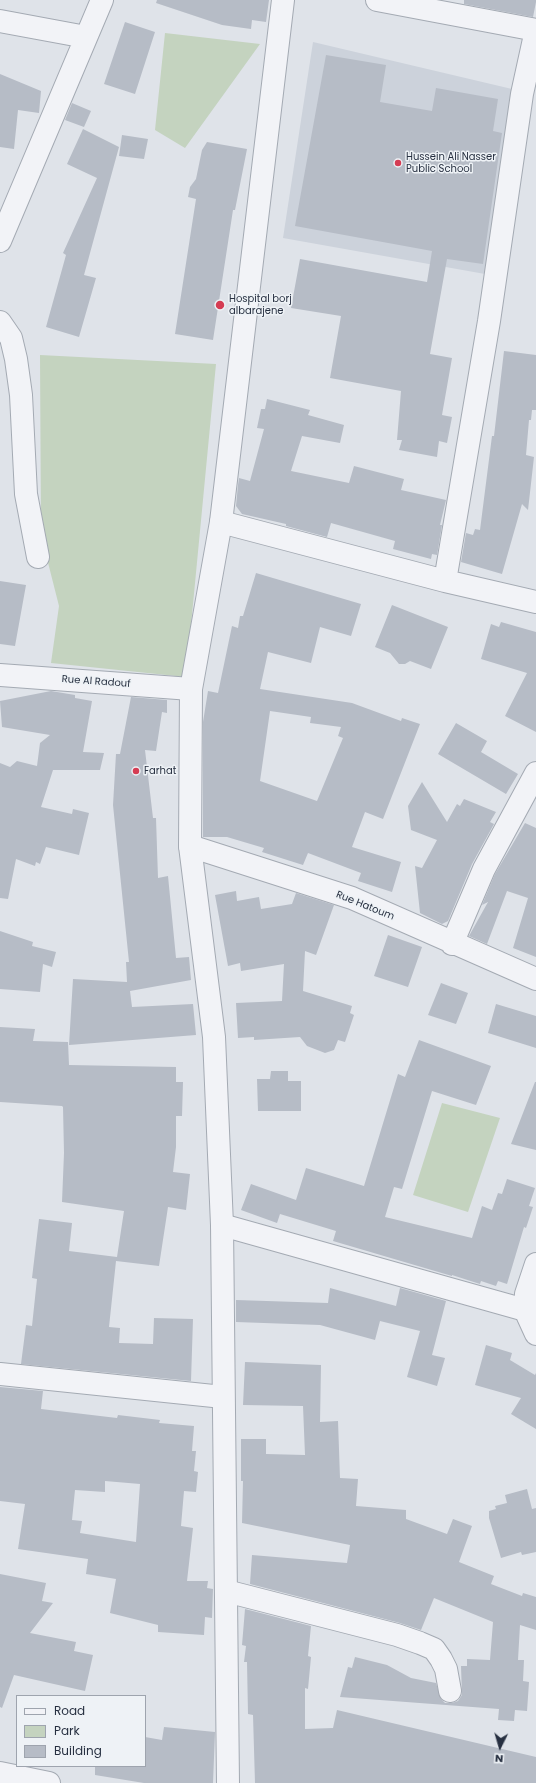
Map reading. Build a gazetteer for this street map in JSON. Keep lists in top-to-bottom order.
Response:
{
  "streets": {
    "street": ["Rue Al Radouf", "Rue Hatoum"]
  },
  "places": ["Hussein Ali Nasser Public School", "Hospital borj albarajene", "Farhat"],
  "legend": ["Road", "Park", "Building"],
  "north": "bottom"
}
